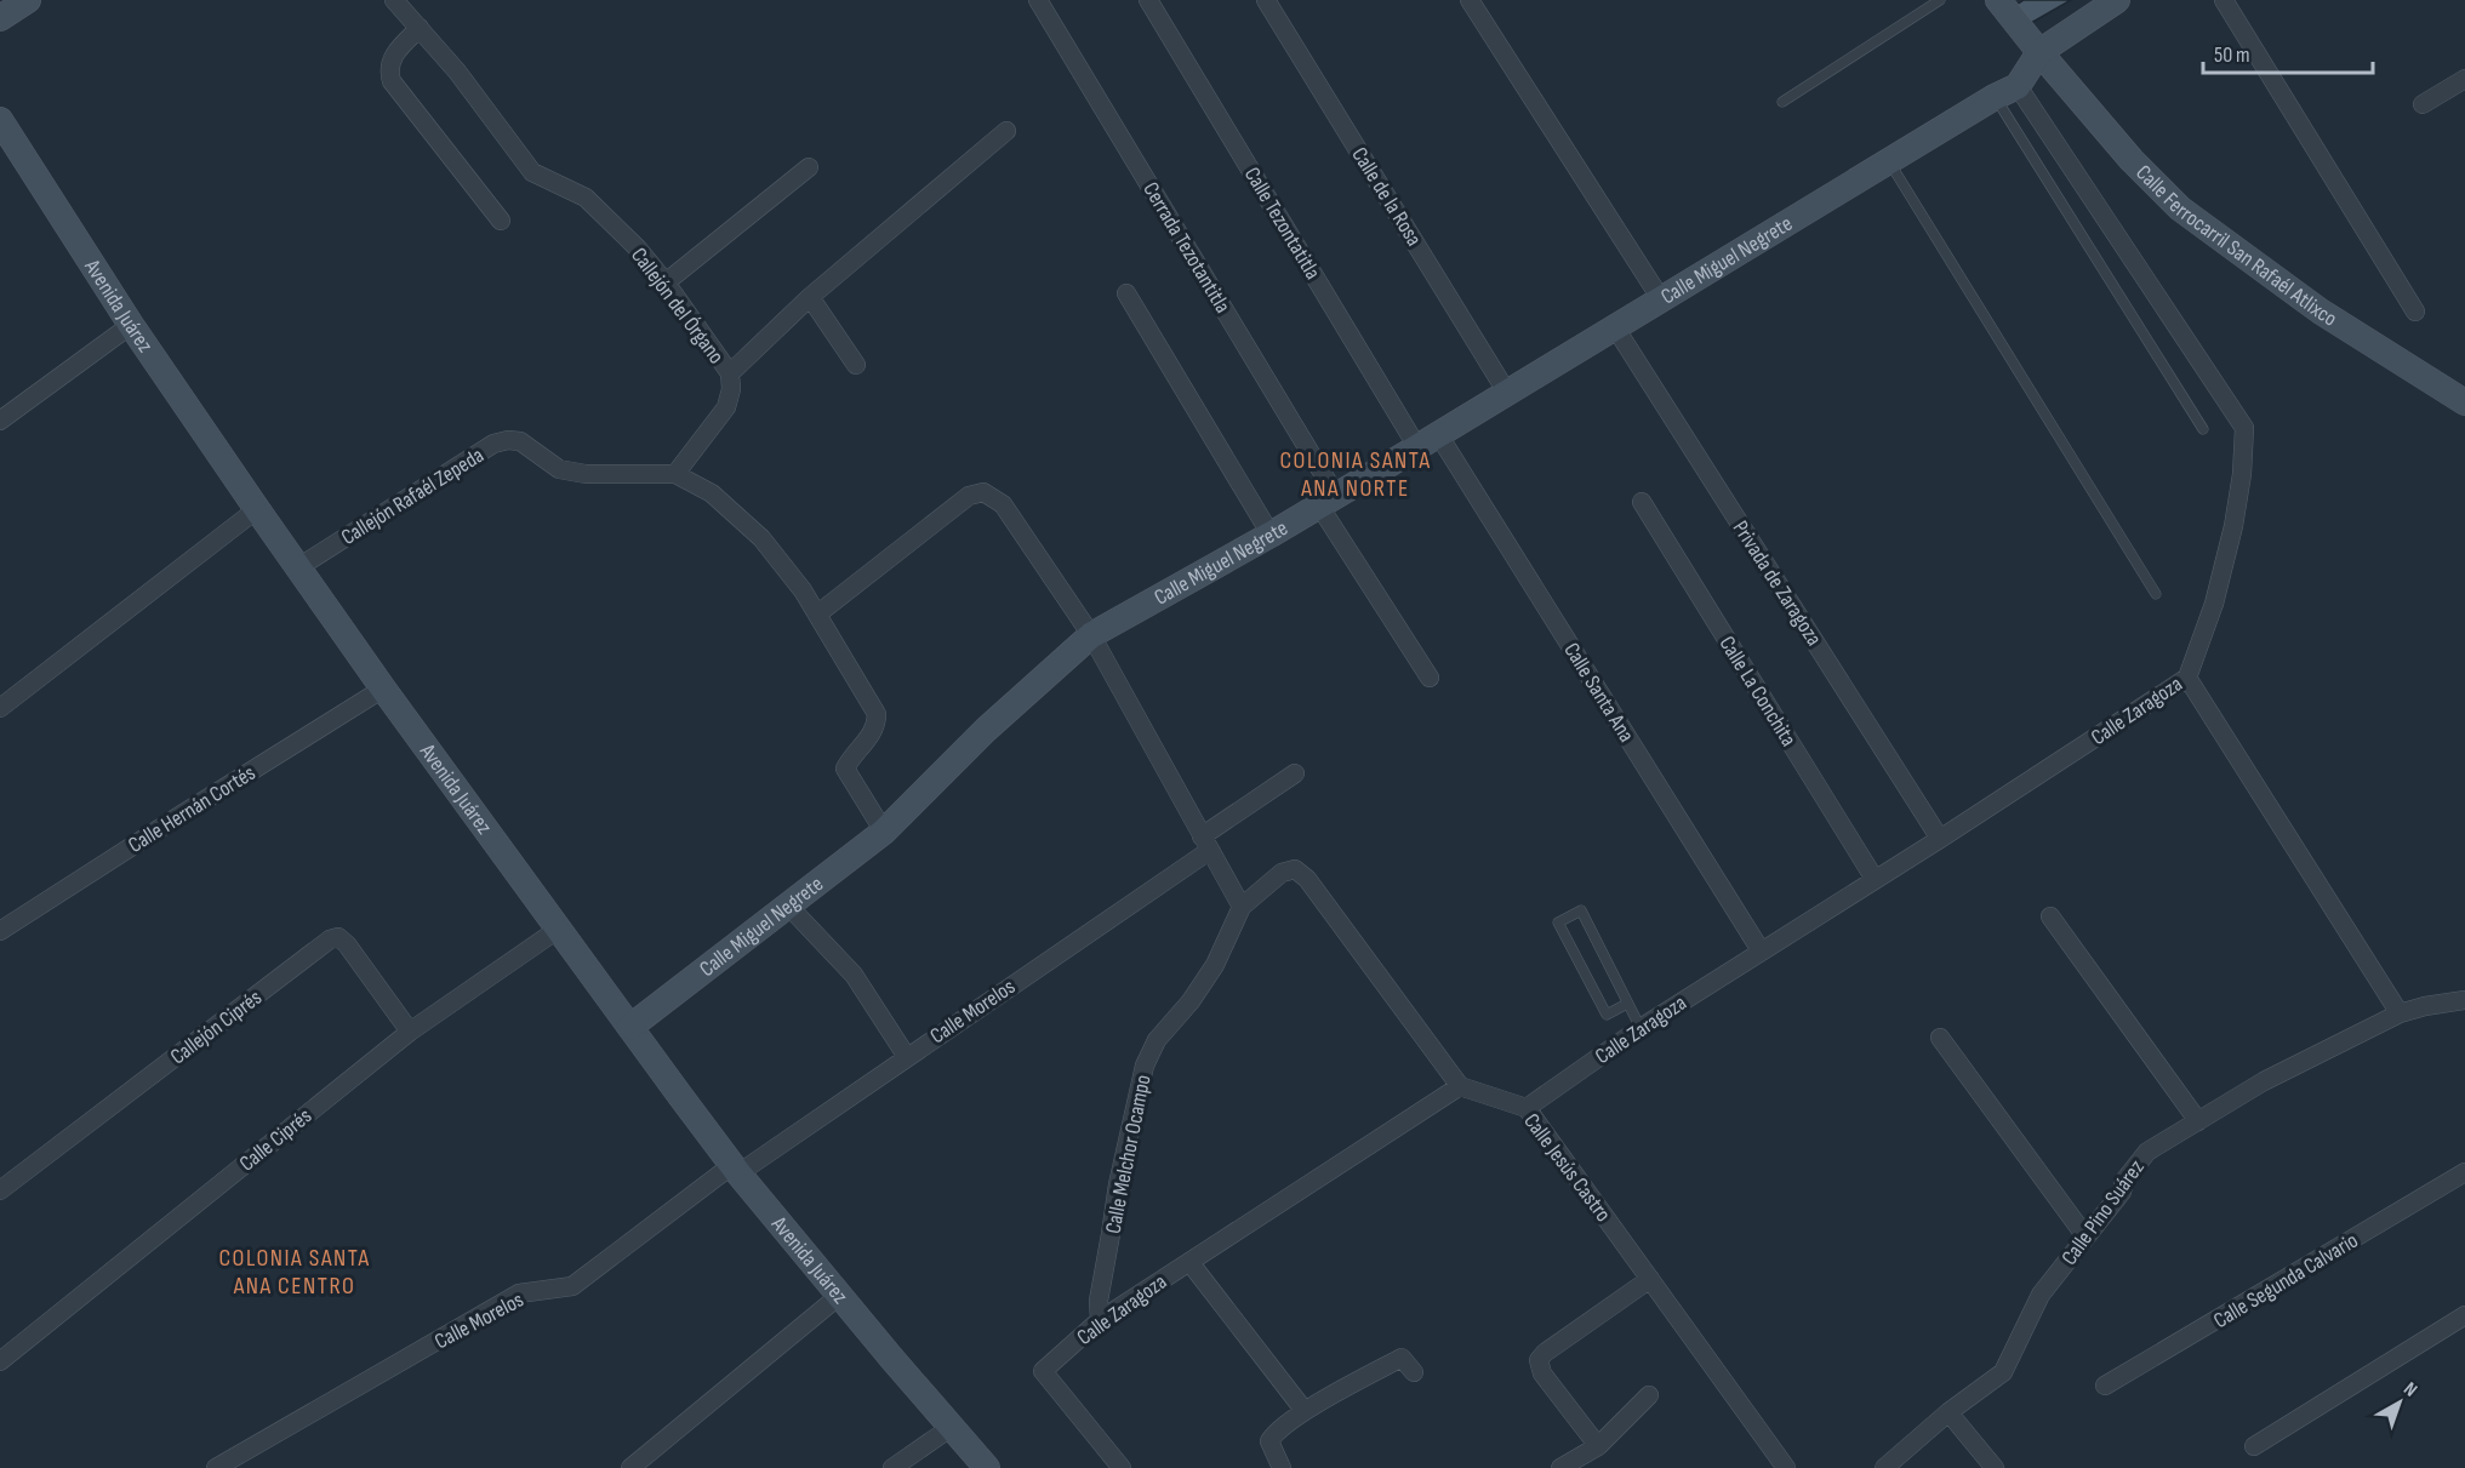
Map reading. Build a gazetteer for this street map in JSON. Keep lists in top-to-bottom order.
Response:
{
  "streets": {
    "street": [
      "Calle de la Rosa",
      "Calle Tezontatitla",
      "Calle Ferrocarril San Rafaél Atlixco",
      "Cerrada Tezotantitla",
      "Calle Miguel Negrete",
      "Avenida Juárez",
      "Callejón del Órgano",
      "Callejón Rafaél Zepeda",
      "Privada de Zaragoza",
      "Calle La Conchita",
      "Calle Santa Ana",
      "Calle Zaragoza",
      "Calle Hernán Cortés",
      "Calle Morelos",
      "Callejón Ciprés",
      "Calle Ciprés",
      "Calle Melchor Ocampo",
      "Calle Jesús Castro",
      "Calle Pino Suárez",
      "Calle Segunda Calvario"
    ]
  },
  "crossings": [
    ["Calle de la Rosa", "Calle Miguel Negrete"],
    ["Calle Tezontatitla", "Calle Miguel Negrete"],
    ["Calle Tezontatitla", "Calle Santa Ana"],
    ["Cerrada Tezotantitla", "Calle Miguel Negrete"],
    ["Calle Miguel Negrete", "Avenida Juárez"],
    ["Calle Miguel Negrete", "Callejón Rafaél Zepeda"],
    ["Calle Miguel Negrete", "Privada de Zaragoza"],
    ["Calle Miguel Negrete", "Calle Santa Ana"],
    ["Calle Miguel Negrete", "Calle Zaragoza"],
    ["Avenida Juárez", "Callejón Rafaél Zepeda"],
    ["Avenida Juárez", "Calle Hernán Cortés"],
    ["Avenida Juárez", "Calle Morelos"],
    ["Avenida Juárez", "Calle Ciprés"],
    ["Callejón del Órgano", "Callejón Rafaél Zepeda"],
    ["Privada de Zaragoza", "Calle Zaragoza"],
    ["Calle La Conchita", "Calle Zaragoza"],
    ["Calle Santa Ana", "Calle Zaragoza"],
    ["Calle Zaragoza", "Calle Melchor Ocampo"],
    ["Calle Zaragoza", "Calle Jesús Castro"],
    ["Callejón Ciprés", "Calle Ciprés"],
    ["Calle Melchor Ocampo", "Calle Jesús Castro"]
  ],
  "districts": ["COLONIA SANTA ANA NORTE", "COLONIA SANTA ANA CENTRO"],
  "scale_bar": "50 m",
  "north": "top right"
}
